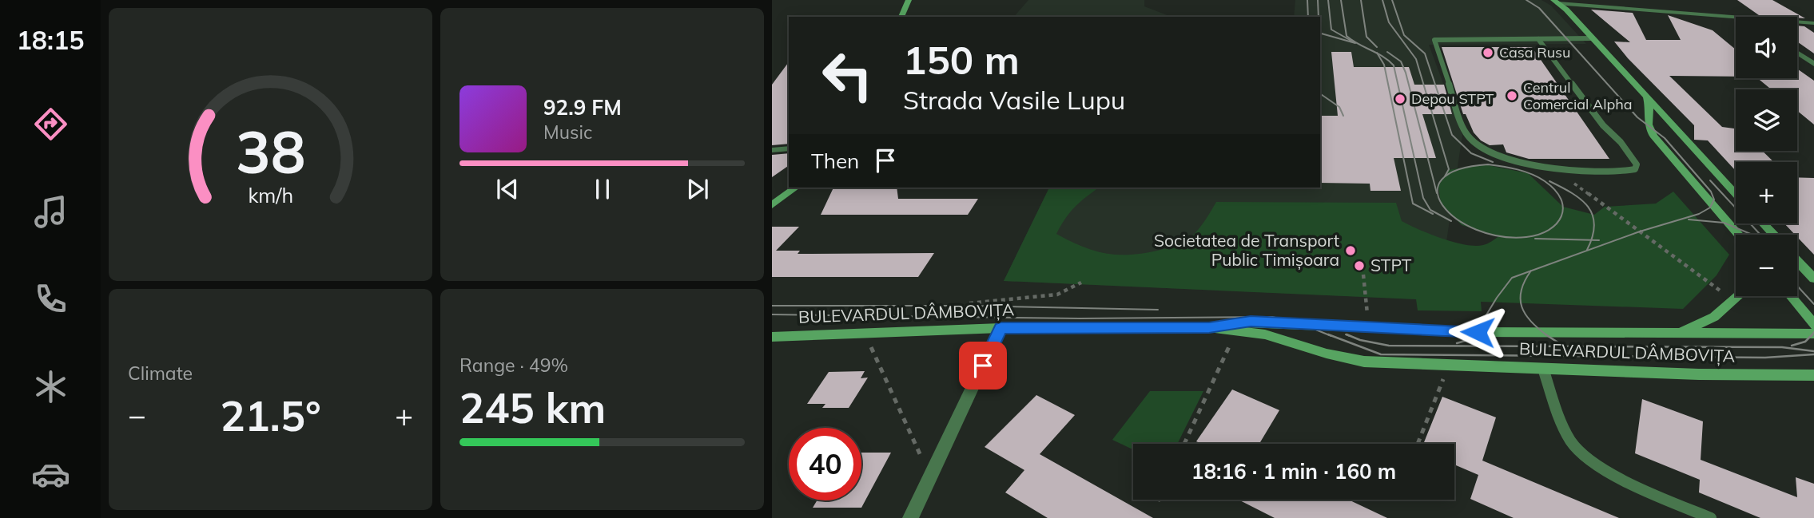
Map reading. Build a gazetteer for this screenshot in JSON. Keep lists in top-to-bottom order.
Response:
{
  "streets": {
    "street": ["BULEVARDUL DÂMBOVIȚA"]
  },
  "places": [
    "Casa Rusu",
    "Centrul Comercial Alpha",
    "Depou STPT",
    "Societatea de Transport Public Timișoara",
    "STPT"
  ],
  "page": {
    "tabs": "18:15",
    "map_buttons": ["+", "−"],
    "turn": ["150 m", "Strada Vasile Lupu"],
    "song": ["92.9 FM", "Music"],
    "then": "Then",
    "tile": [
      "Climate",
      ["Range · 49%", "245 km"]
    ],
    "heat": ["−", "21.5°", "+"],
    "limit": "40",
    "trip": "18:16 · 1 min · 160 m",
    "gauge": ["38", "km/h"]
  }
}
